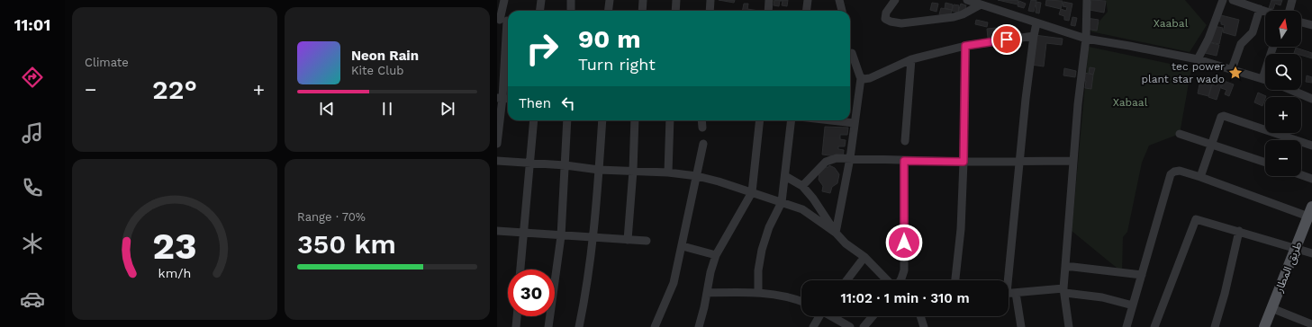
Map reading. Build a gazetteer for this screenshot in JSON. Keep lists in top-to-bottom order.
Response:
{
  "streets": {
    "main road": ["طريق المطار"]
  },
  "parks": ["Xaabal", "Xabaal"],
  "places": {
    "place": ["tec power plant star wado"]
  },
  "north": "top",
  "page": {
    "tabs": "11:01",
    "tile": [
      "Climate",
      ["Range · 70%", "350 km"]
    ],
    "map_buttons": ["+", "−"],
    "turn": ["90 m", "Turn right"],
    "song": ["Neon Rain", "Kite Club"],
    "heat": ["−", "22°", "+"],
    "then": "Then",
    "limit": "30",
    "trip": "11:02 · 1 min · 310 m",
    "gauge": ["23", "km/h"]
  }
}
